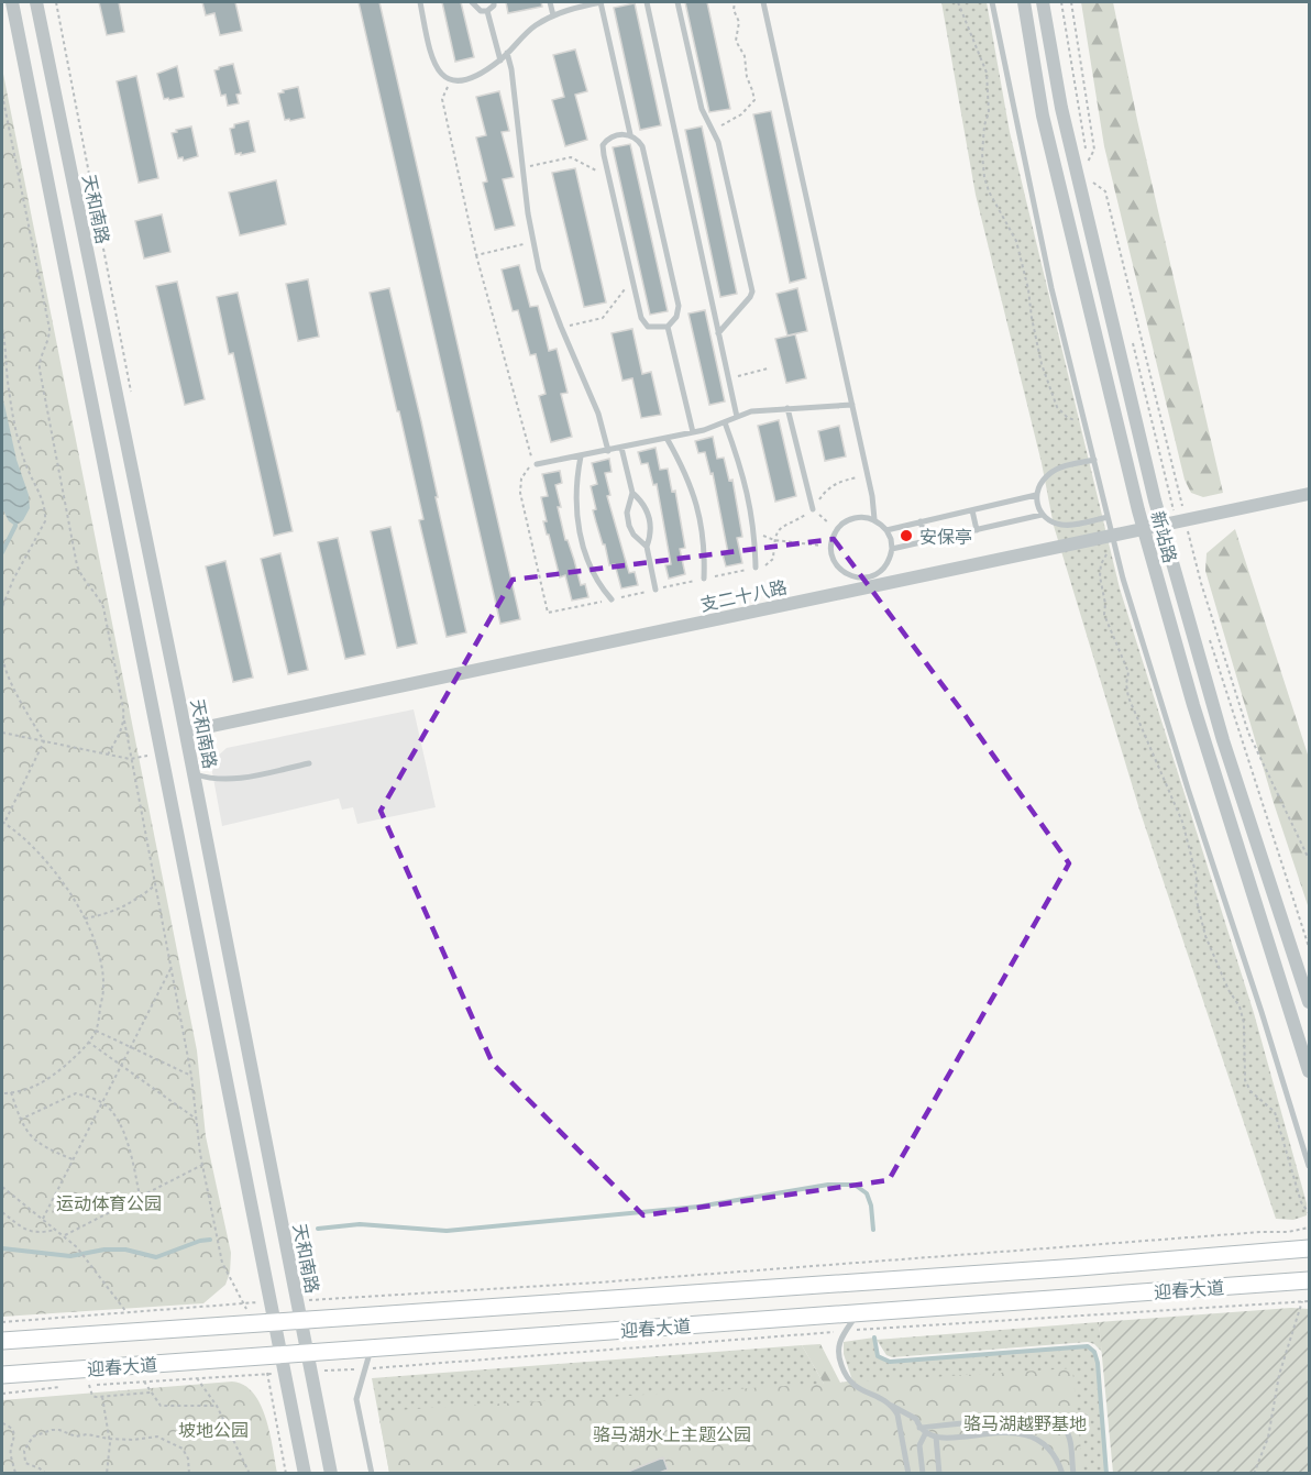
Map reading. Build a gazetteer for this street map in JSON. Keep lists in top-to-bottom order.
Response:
{
  "streets": {
    "main road": ["迎春大道"],
    "street": ["天和南路", "新站路", "支二十八路"]
  },
  "crossings": [
    ["天和南路", "支二十八路"],
    ["天和南路", "迎春大道"],
    ["新站路", "支二十八路"]
  ],
  "parks": [
    "运动体育公园",
    "骆马湖越野基地",
    "坡地公园",
    "骆马湖水上主题公园"
  ],
  "places": ["安保亭"]
}
